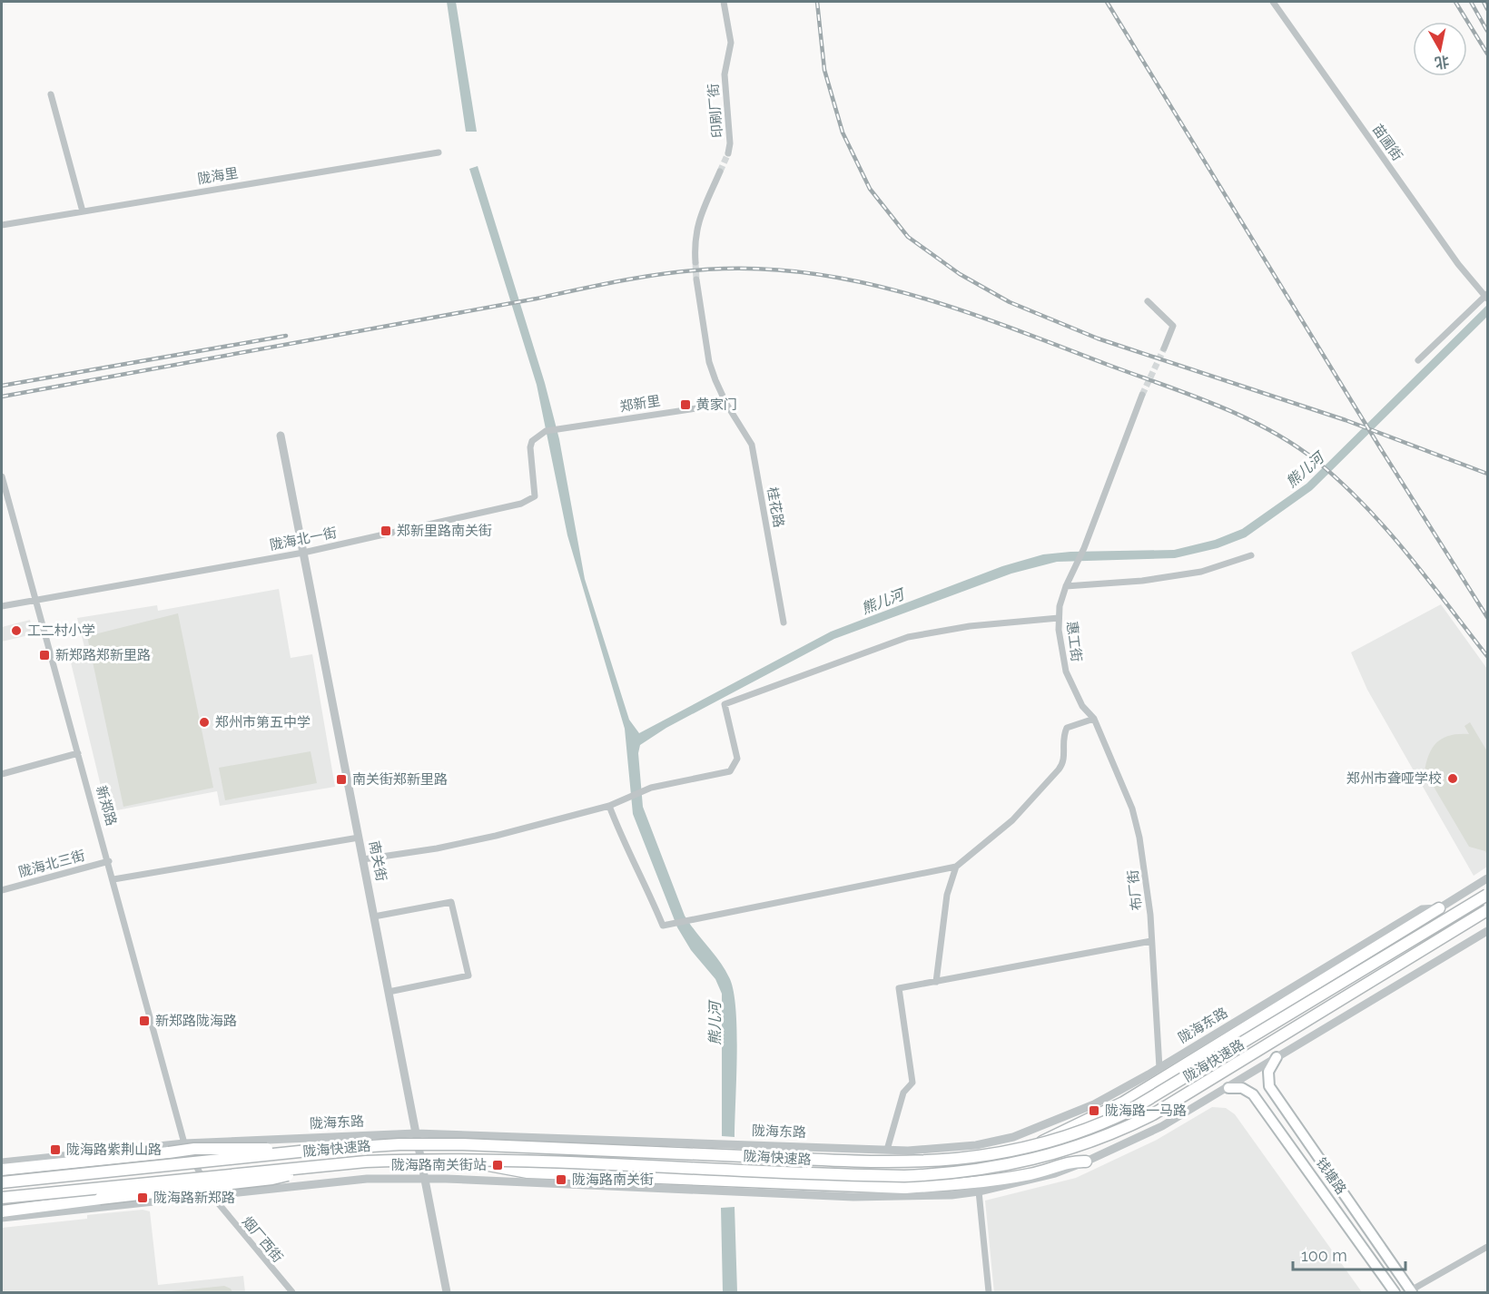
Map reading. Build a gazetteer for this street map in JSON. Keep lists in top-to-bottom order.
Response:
{
  "streets": {
    "highway": ["陇海快速路"],
    "main road": ["钱塘路"],
    "street": [
      "印刷厂街",
      "苗圃街",
      "陇海里",
      "郑新里",
      "桂花路",
      "陇海北一街",
      "惠工街",
      "新郑路",
      "南关街",
      "陇海北三街",
      "布厂街",
      "陇海东路",
      "烟厂西街"
    ]
  },
  "crossings": [
    ["郑新里", "桂花路"],
    ["郑新里", "陇海北一街"],
    ["陇海北一街", "新郑路"],
    ["陇海北一街", "南关街"],
    ["惠工街", "布厂街"],
    ["新郑路", "陇海北三街"],
    ["新郑路", "陇海东路"],
    ["新郑路", "烟厂西街"],
    ["南关街", "陇海东路"],
    ["布厂街", "陇海东路"],
    ["陇海东路", "烟厂西街"]
  ],
  "water": ["熊儿河"],
  "places": {
    "transit": [
      "黄家门",
      "郑新里路南关街",
      "新郑路郑新里路",
      "南关街郑新里路",
      "新郑路陇海路",
      "陇海路一马路",
      "陇海路紫荆山路",
      "陇海路南关街站",
      "陇海路南关街",
      "陇海路新郑路"
    ],
    "other": ["工二村小学", "郑州市第五中学", "郑州市聋哑学校"]
  },
  "scale_bar": "100 m",
  "north": "bottom"
}
